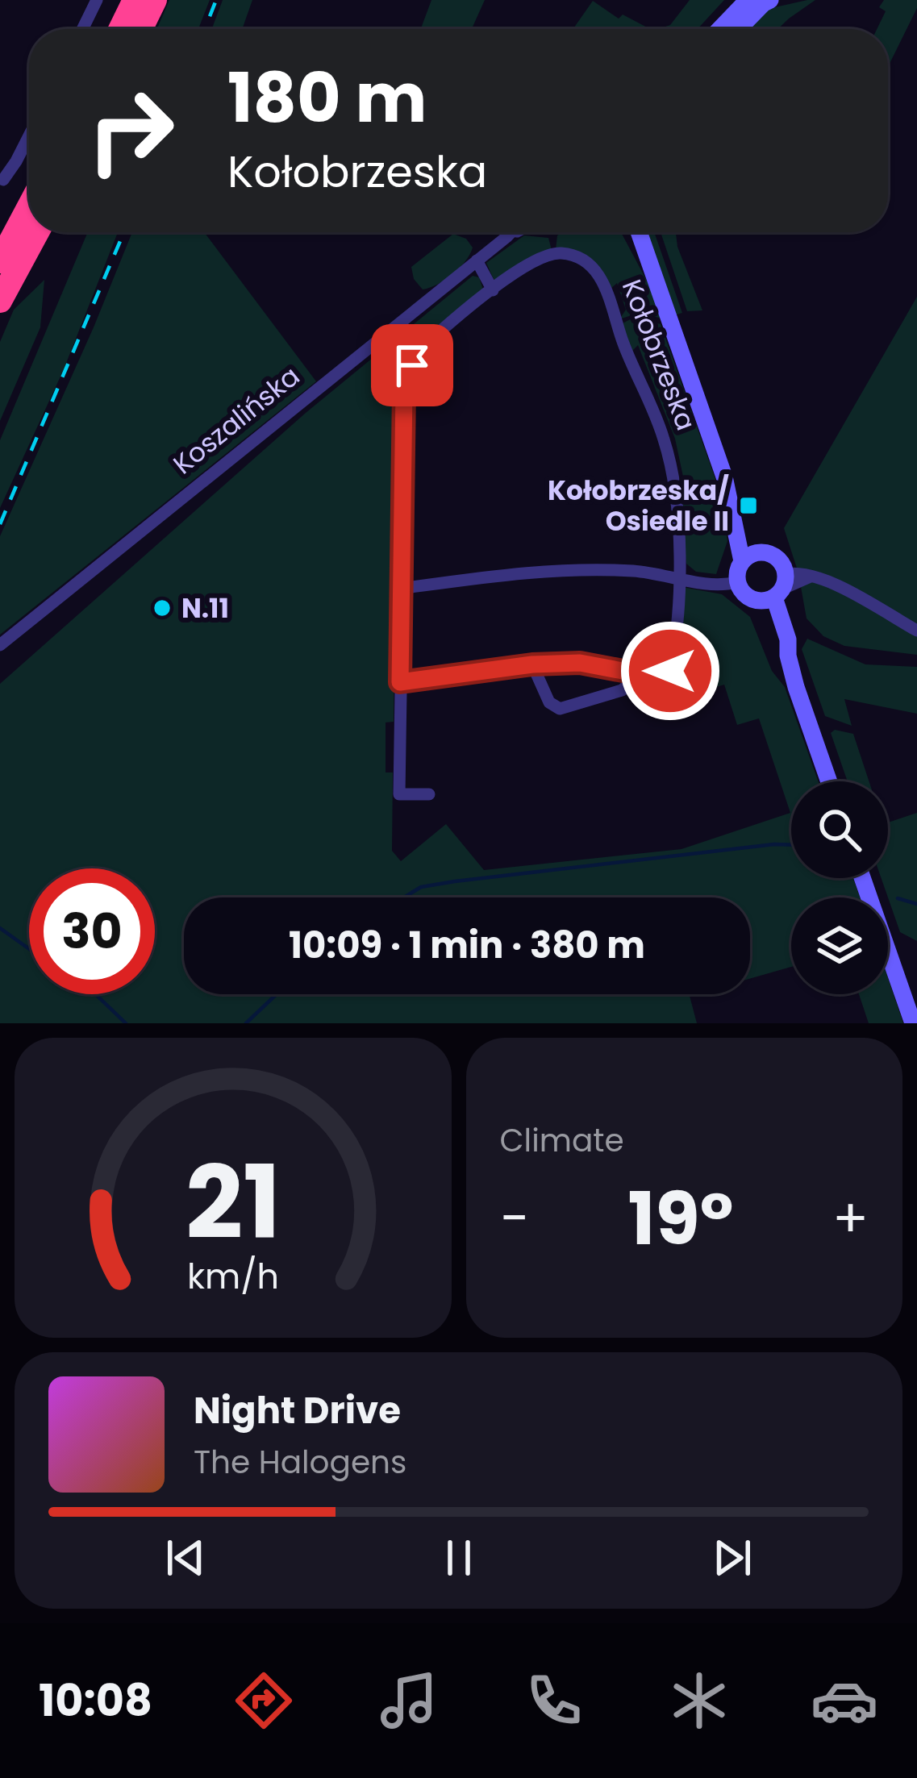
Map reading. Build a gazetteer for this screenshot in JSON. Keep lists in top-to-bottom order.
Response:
{
  "streets": {
    "main road": ["Kołobrzeska"],
    "street": ["Koszalińska"]
  },
  "places": {
    "transit": ["Kołobrzeska/ Osiedle II"],
    "other": ["N.11"]
  },
  "page": {
    "turn": ["180 m", "Kołobrzeska"],
    "limit": "30",
    "trip": "10:09 · 1 min · 380 m",
    "tile": "Climate",
    "heat": ["−", "19°", "+"],
    "song": ["Night Drive", "The Halogens"],
    "tabs": "10:08",
    "gauge": ["21", "km/h"]
  }
}
